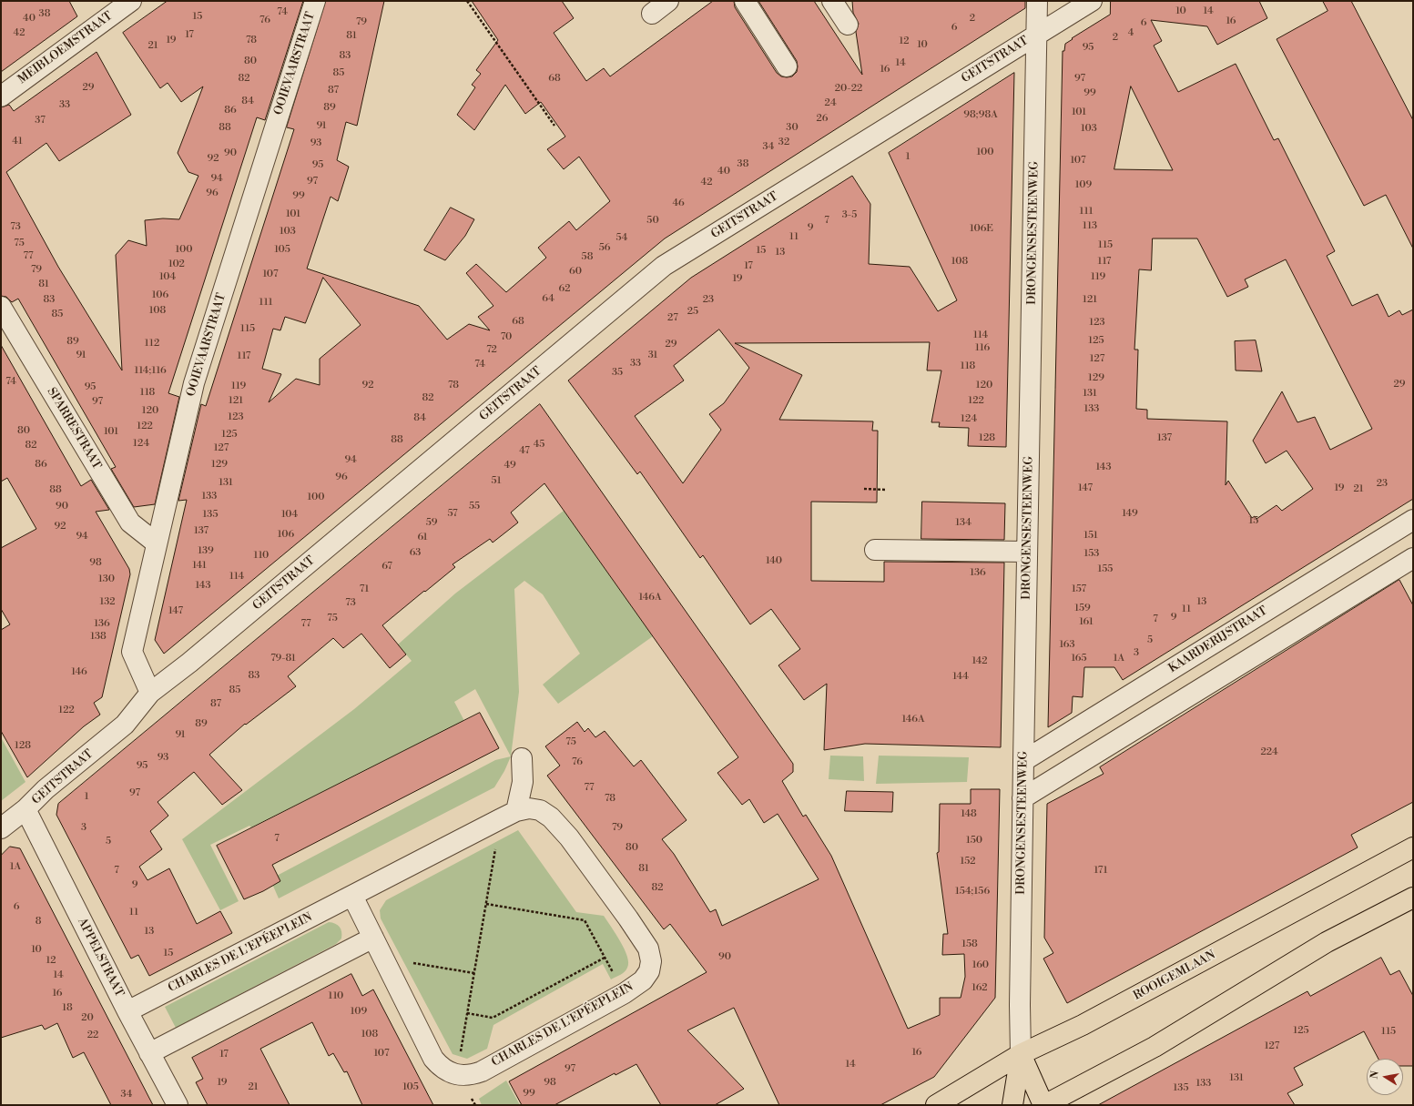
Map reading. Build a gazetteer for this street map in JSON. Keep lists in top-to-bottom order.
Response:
{
  "streets": {
    "main road": ["DRONGENSESTEENWEG", "ROOIGEMLAAN"],
    "street": [
      "MEIBLOEMSTRAAT",
      "GEITSTRAAT",
      "OOIEVAARSTRAAT",
      "SPARRESTRAAT",
      "KAARDERIJSTRAAT",
      "CHARLES DE L'EPÉEPLEIN",
      "APPELSTRAAT"
    ]
  },
  "crossings": [
    ["GEITSTRAAT", "OOIEVAARSTRAAT"],
    ["GEITSTRAAT", "DRONGENSESTEENWEG"],
    ["GEITSTRAAT", "APPELSTRAAT"],
    ["OOIEVAARSTRAAT", "SPARRESTRAAT"],
    ["DRONGENSESTEENWEG", "KAARDERIJSTRAAT"],
    ["DRONGENSESTEENWEG", "ROOIGEMLAAN"],
    ["CHARLES DE L'EPÉEPLEIN", "APPELSTRAAT"]
  ],
  "house_numbers": [
    "10",
    "14",
    "74",
    "38",
    "15",
    "40",
    "2",
    "76",
    "16",
    "79",
    "6",
    "6",
    "42",
    "4",
    "17",
    "81",
    "2",
    "19",
    "78",
    "12",
    "10",
    "21",
    "95",
    "83",
    "80",
    "14",
    "16",
    "85",
    "82",
    "68",
    "97",
    "29",
    "20-22",
    "87",
    "99",
    "84",
    "24",
    "33",
    "89",
    "86",
    "101",
    "98;98A",
    "26",
    "37",
    "91",
    "88",
    "30",
    "103",
    "41",
    "32",
    "93",
    "34",
    "100",
    "90",
    "1",
    "92",
    "107",
    "38",
    "95",
    "40",
    "94",
    "97",
    "42",
    "109",
    "96",
    "99",
    "46",
    "111",
    "101",
    "3-5",
    "50",
    "7",
    "113",
    "73",
    "9",
    "106E",
    "103",
    "11",
    "54",
    "75",
    "115",
    "56",
    "100",
    "105",
    "15",
    "13",
    "77",
    "58",
    "108",
    "117",
    "102",
    "17",
    "79",
    "60",
    "107",
    "104",
    "119",
    "19",
    "81",
    "62",
    "106",
    "64",
    "83",
    "23",
    "121",
    "111",
    "108",
    "25",
    "85",
    "27",
    "68",
    "123",
    "115",
    "114",
    "70",
    "125",
    "89",
    "112",
    "29",
    "116",
    "72",
    "91",
    "31",
    "117",
    "127",
    "33",
    "74",
    "118",
    "114;116",
    "35",
    "129",
    "74",
    "29",
    "92",
    "78",
    "120",
    "119",
    "95",
    "118",
    "131",
    "82",
    "121",
    "122",
    "97",
    "133",
    "120",
    "123",
    "84",
    "124",
    "122",
    "80",
    "101",
    "125",
    "128",
    "137",
    "88",
    "124",
    "45",
    "82",
    "127",
    "47",
    "94",
    "86",
    "129",
    "49",
    "143",
    "96",
    "51",
    "131",
    "23",
    "147",
    "19",
    "21",
    "88",
    "133",
    "100",
    "90",
    "55",
    "57",
    "149",
    "135",
    "104",
    "15",
    "59",
    "134",
    "92",
    "137",
    "106",
    "151",
    "94",
    "61",
    "139",
    "63",
    "153",
    "110",
    "140",
    "98",
    "141",
    "67",
    "155",
    "136",
    "114",
    "130",
    "143",
    "71",
    "157",
    "146A",
    "132",
    "13",
    "73",
    "159",
    "11",
    "147",
    "9",
    "75",
    "7",
    "161",
    "136",
    "77",
    "138",
    "5",
    "163",
    "3",
    "79-81",
    "165",
    "1A",
    "142",
    "146",
    "83",
    "144",
    "85",
    "87",
    "122",
    "146A",
    "89",
    "91",
    "75",
    "128",
    "224",
    "93",
    "76",
    "95",
    "77",
    "97",
    "1",
    "78",
    "148",
    "3",
    "79",
    "7",
    "150",
    "5",
    "80",
    "152",
    "1A",
    "81",
    "7",
    "171",
    "9",
    "82",
    "154;156",
    "6",
    "11",
    "8",
    "13",
    "158",
    "10",
    "15",
    "90",
    "12",
    "160",
    "14",
    "162",
    "16",
    "110",
    "18",
    "109",
    "20",
    "125",
    "115",
    "108",
    "22",
    "127",
    "16",
    "107",
    "17",
    "14",
    "97",
    "131",
    "19",
    "98",
    "133",
    "21",
    "105",
    "135",
    "99",
    "34"
  ],
  "north": "left"
}
